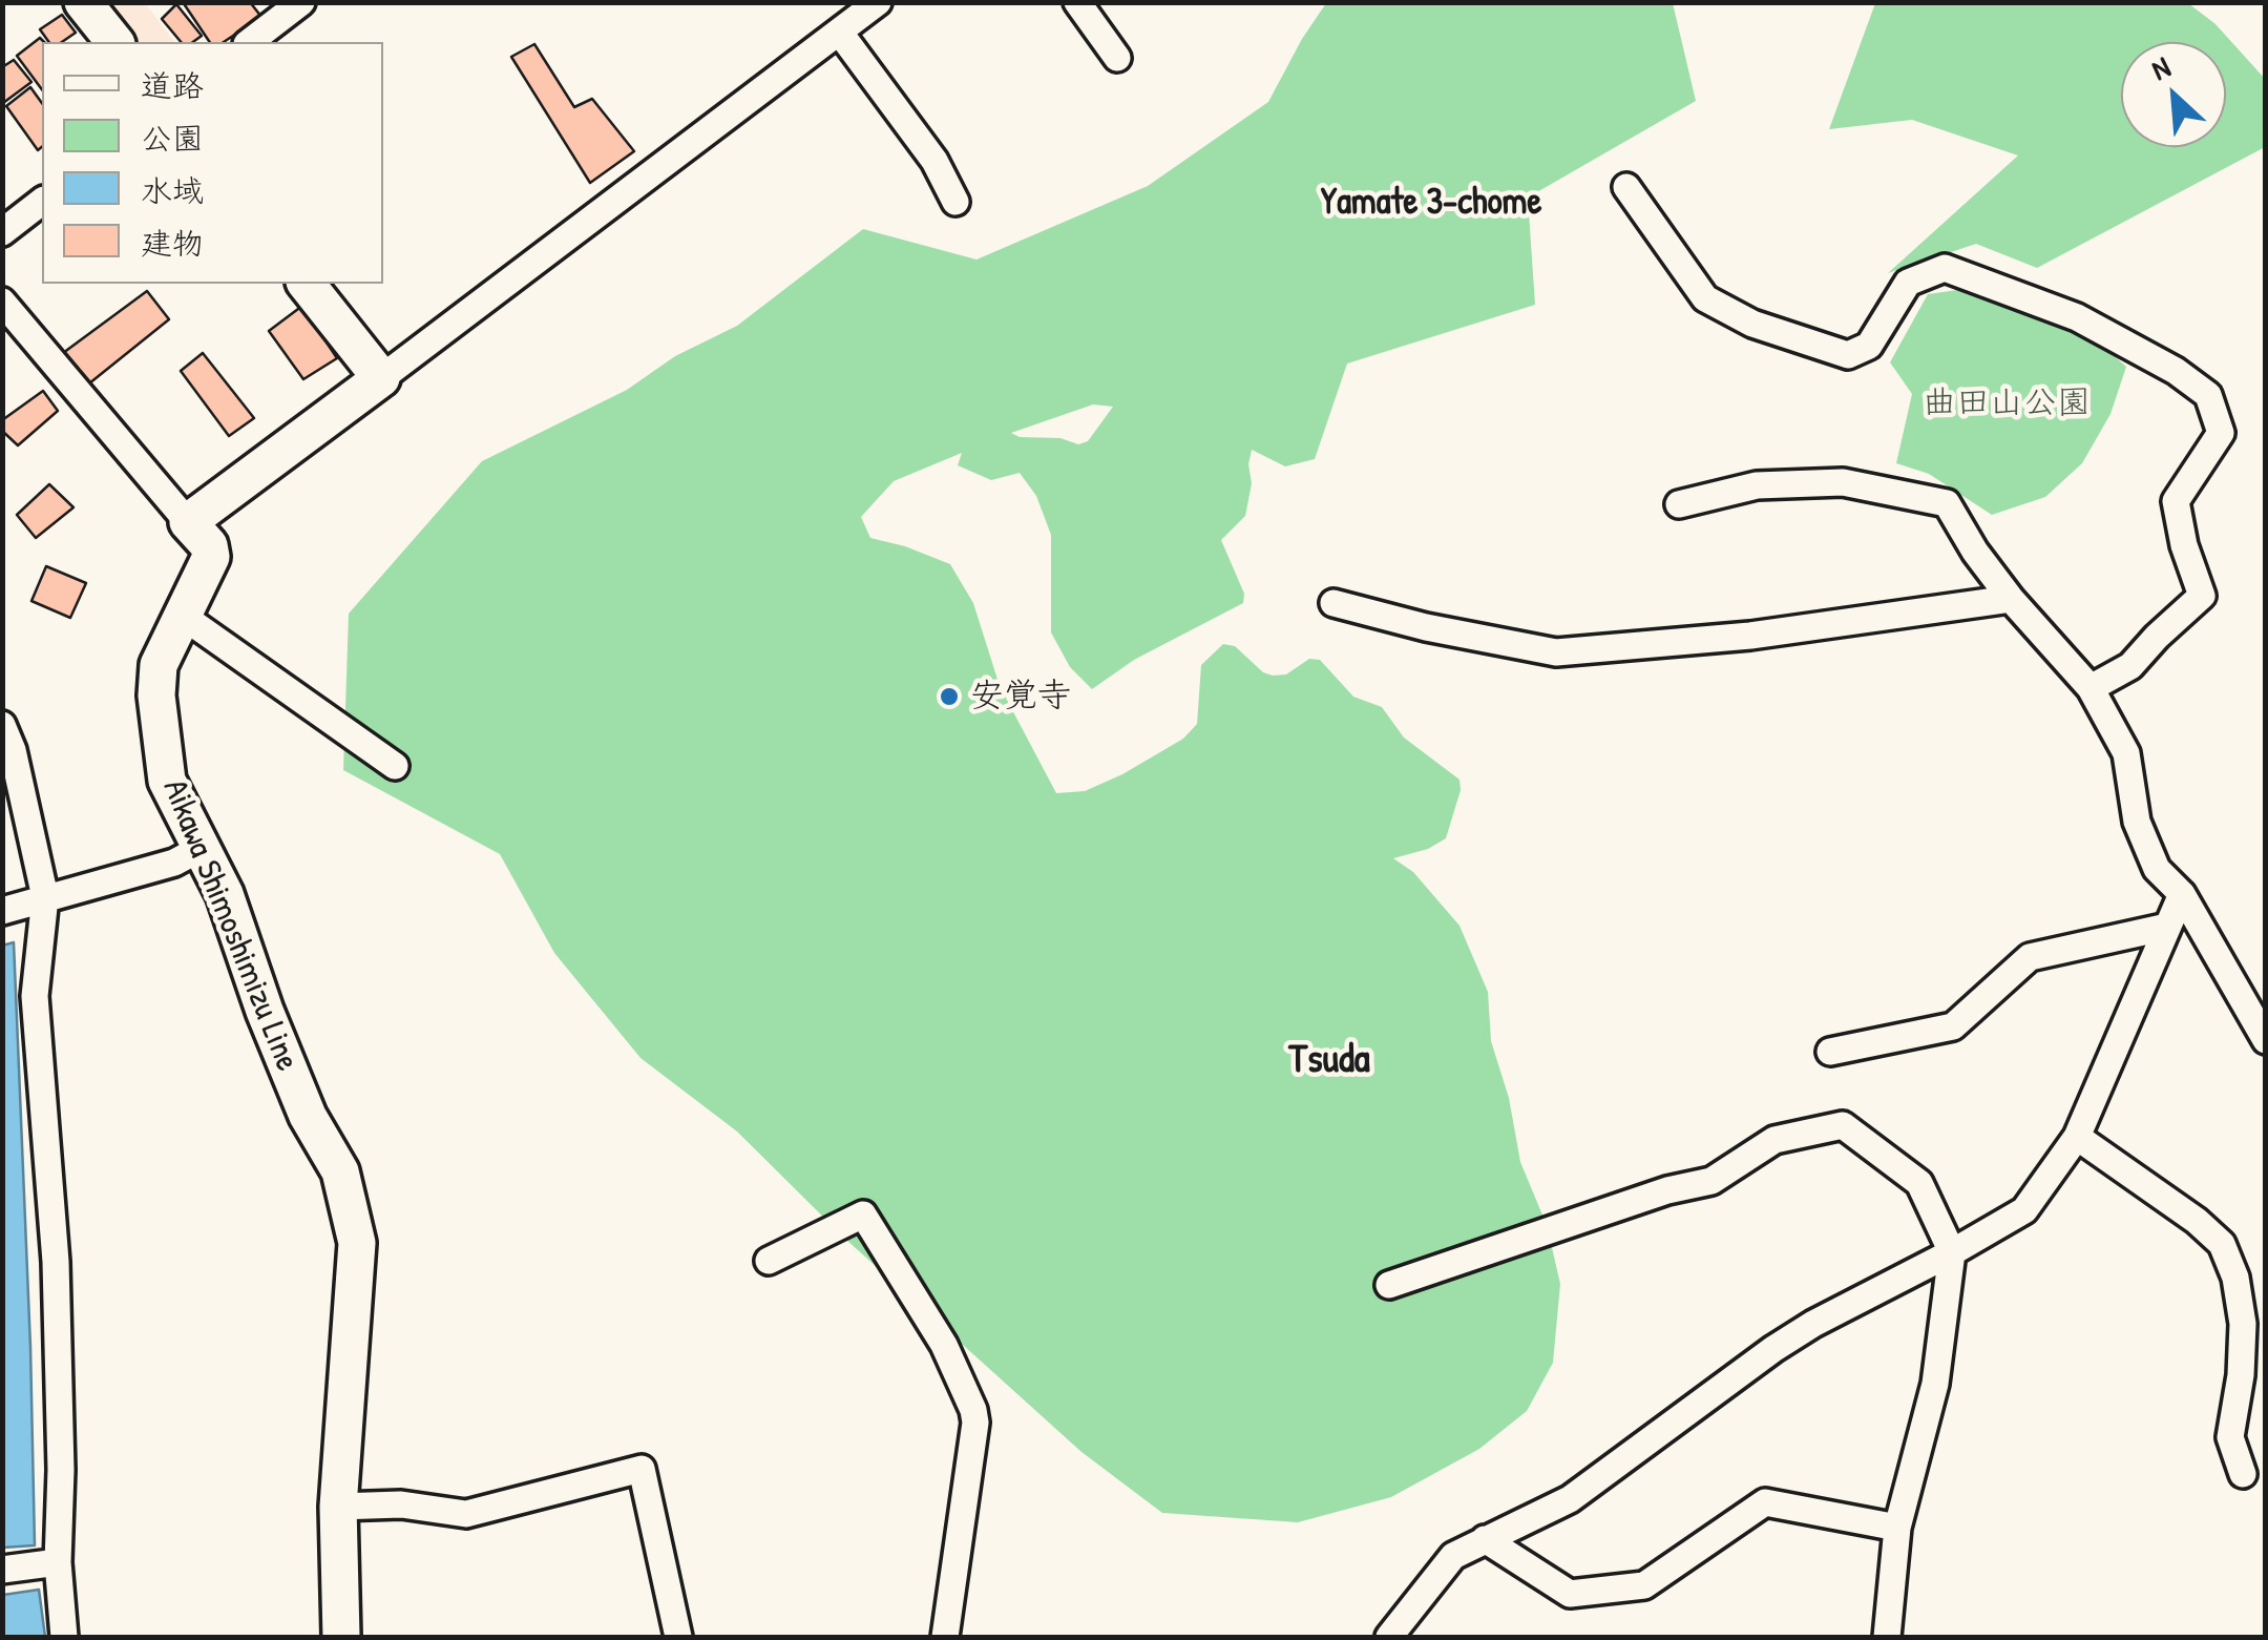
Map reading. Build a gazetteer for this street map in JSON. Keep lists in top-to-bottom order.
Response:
{
  "streets": {
    "main road": ["Aikawa Shimoshimizu Line"]
  },
  "districts": ["Yamate 3-chome", "Tsuda"],
  "parks": ["曲田山公園"],
  "places": ["安覚寺"],
  "legend": [
    "道路",
    "公園",
    "水域",
    "建物"
  ],
  "north": "top left"
}
